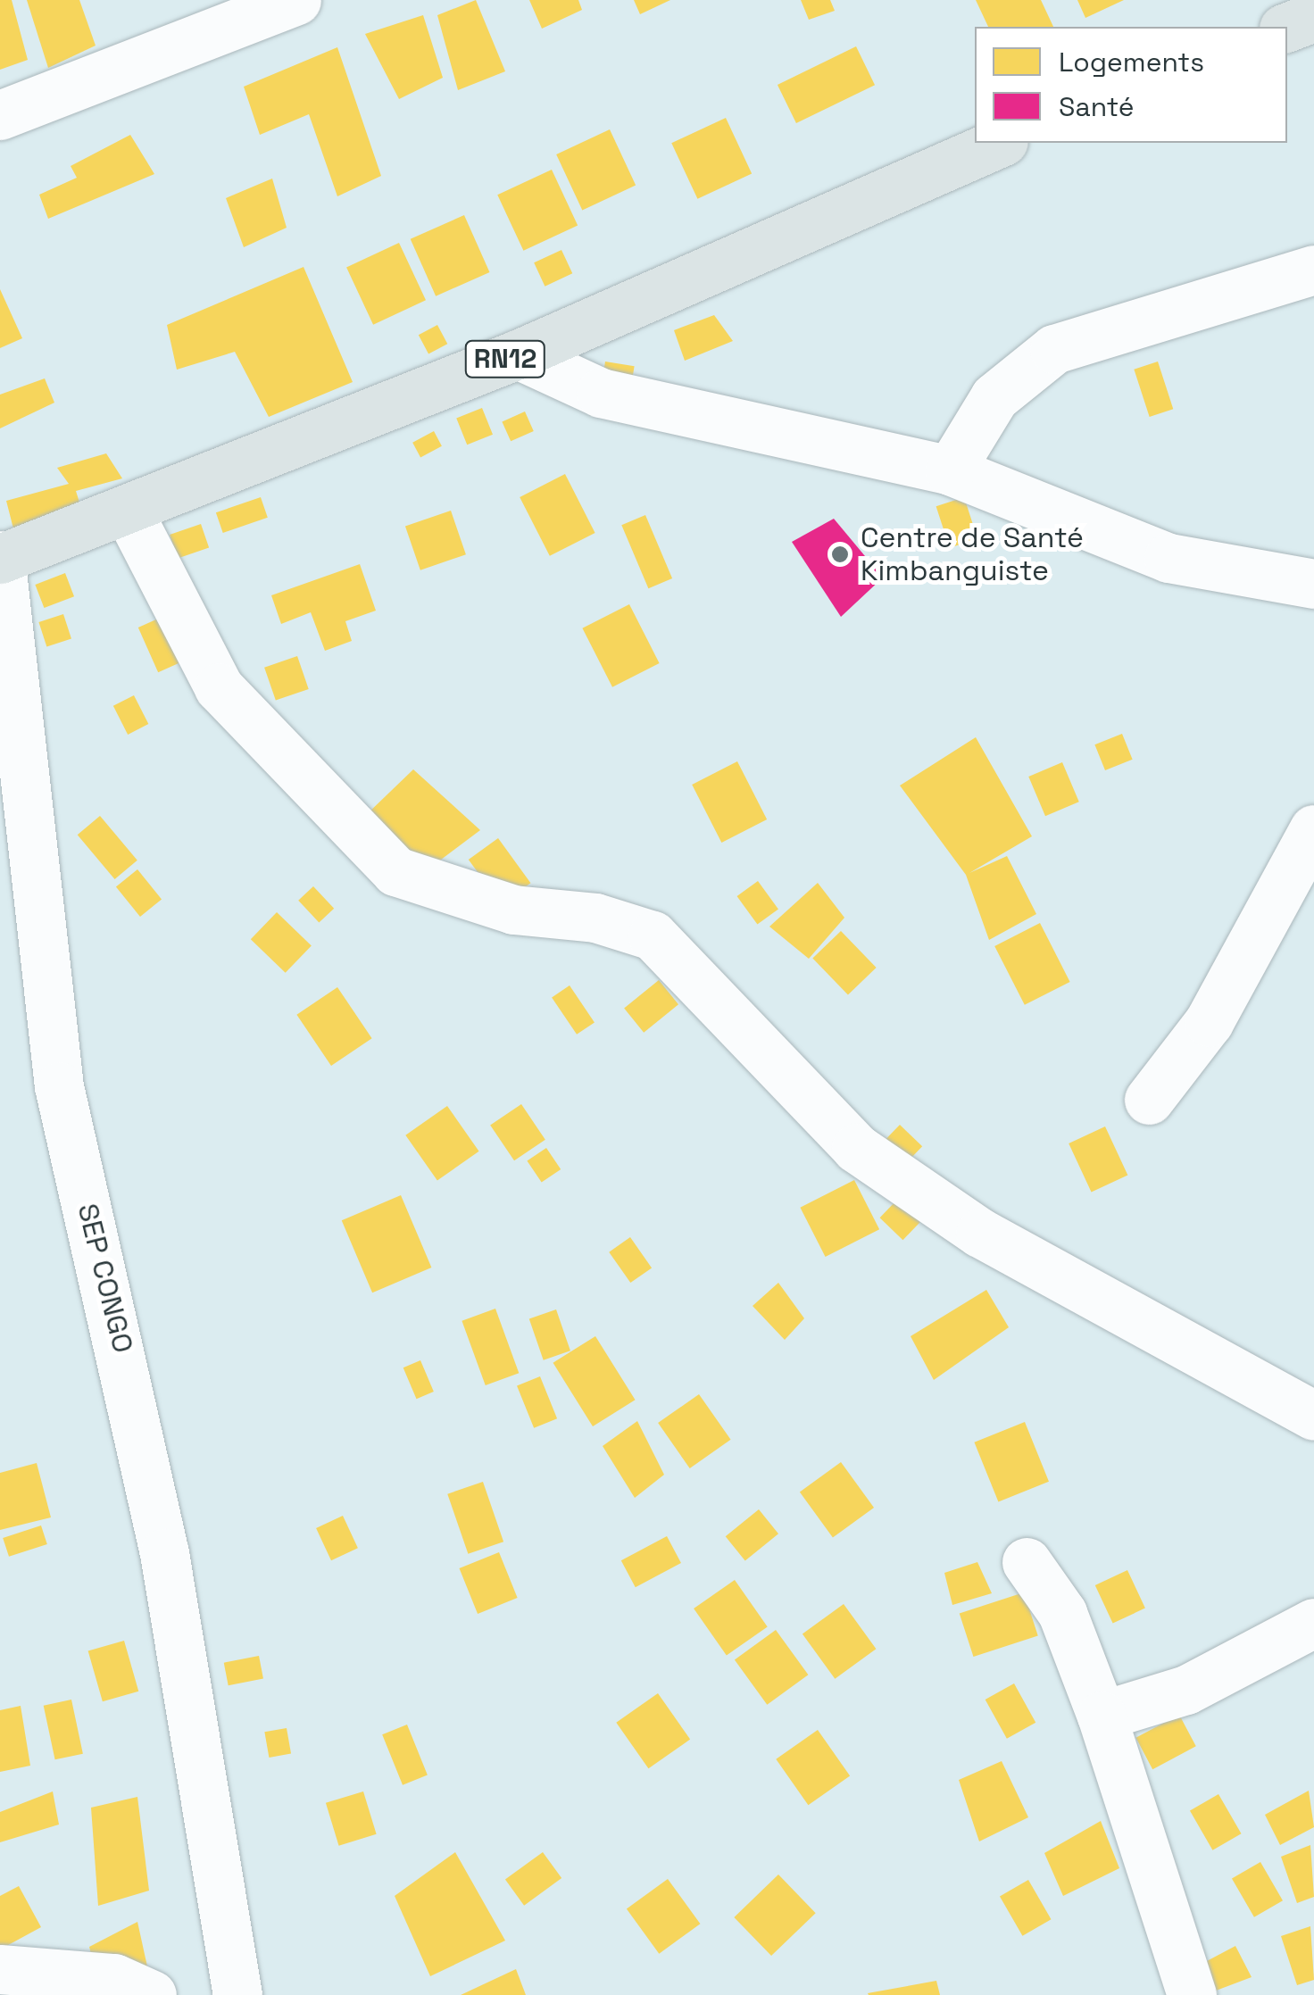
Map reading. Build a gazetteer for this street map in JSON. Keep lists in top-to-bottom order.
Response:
{
  "streets": {
    "main road": ["RN12"],
    "street": ["SEP CONGO"]
  },
  "crossings": [
    ["RN12", "SEP CONGO"]
  ],
  "places": ["Centre de Santé Kimbanguiste"],
  "legend": ["Logements", "Santé"]
}
